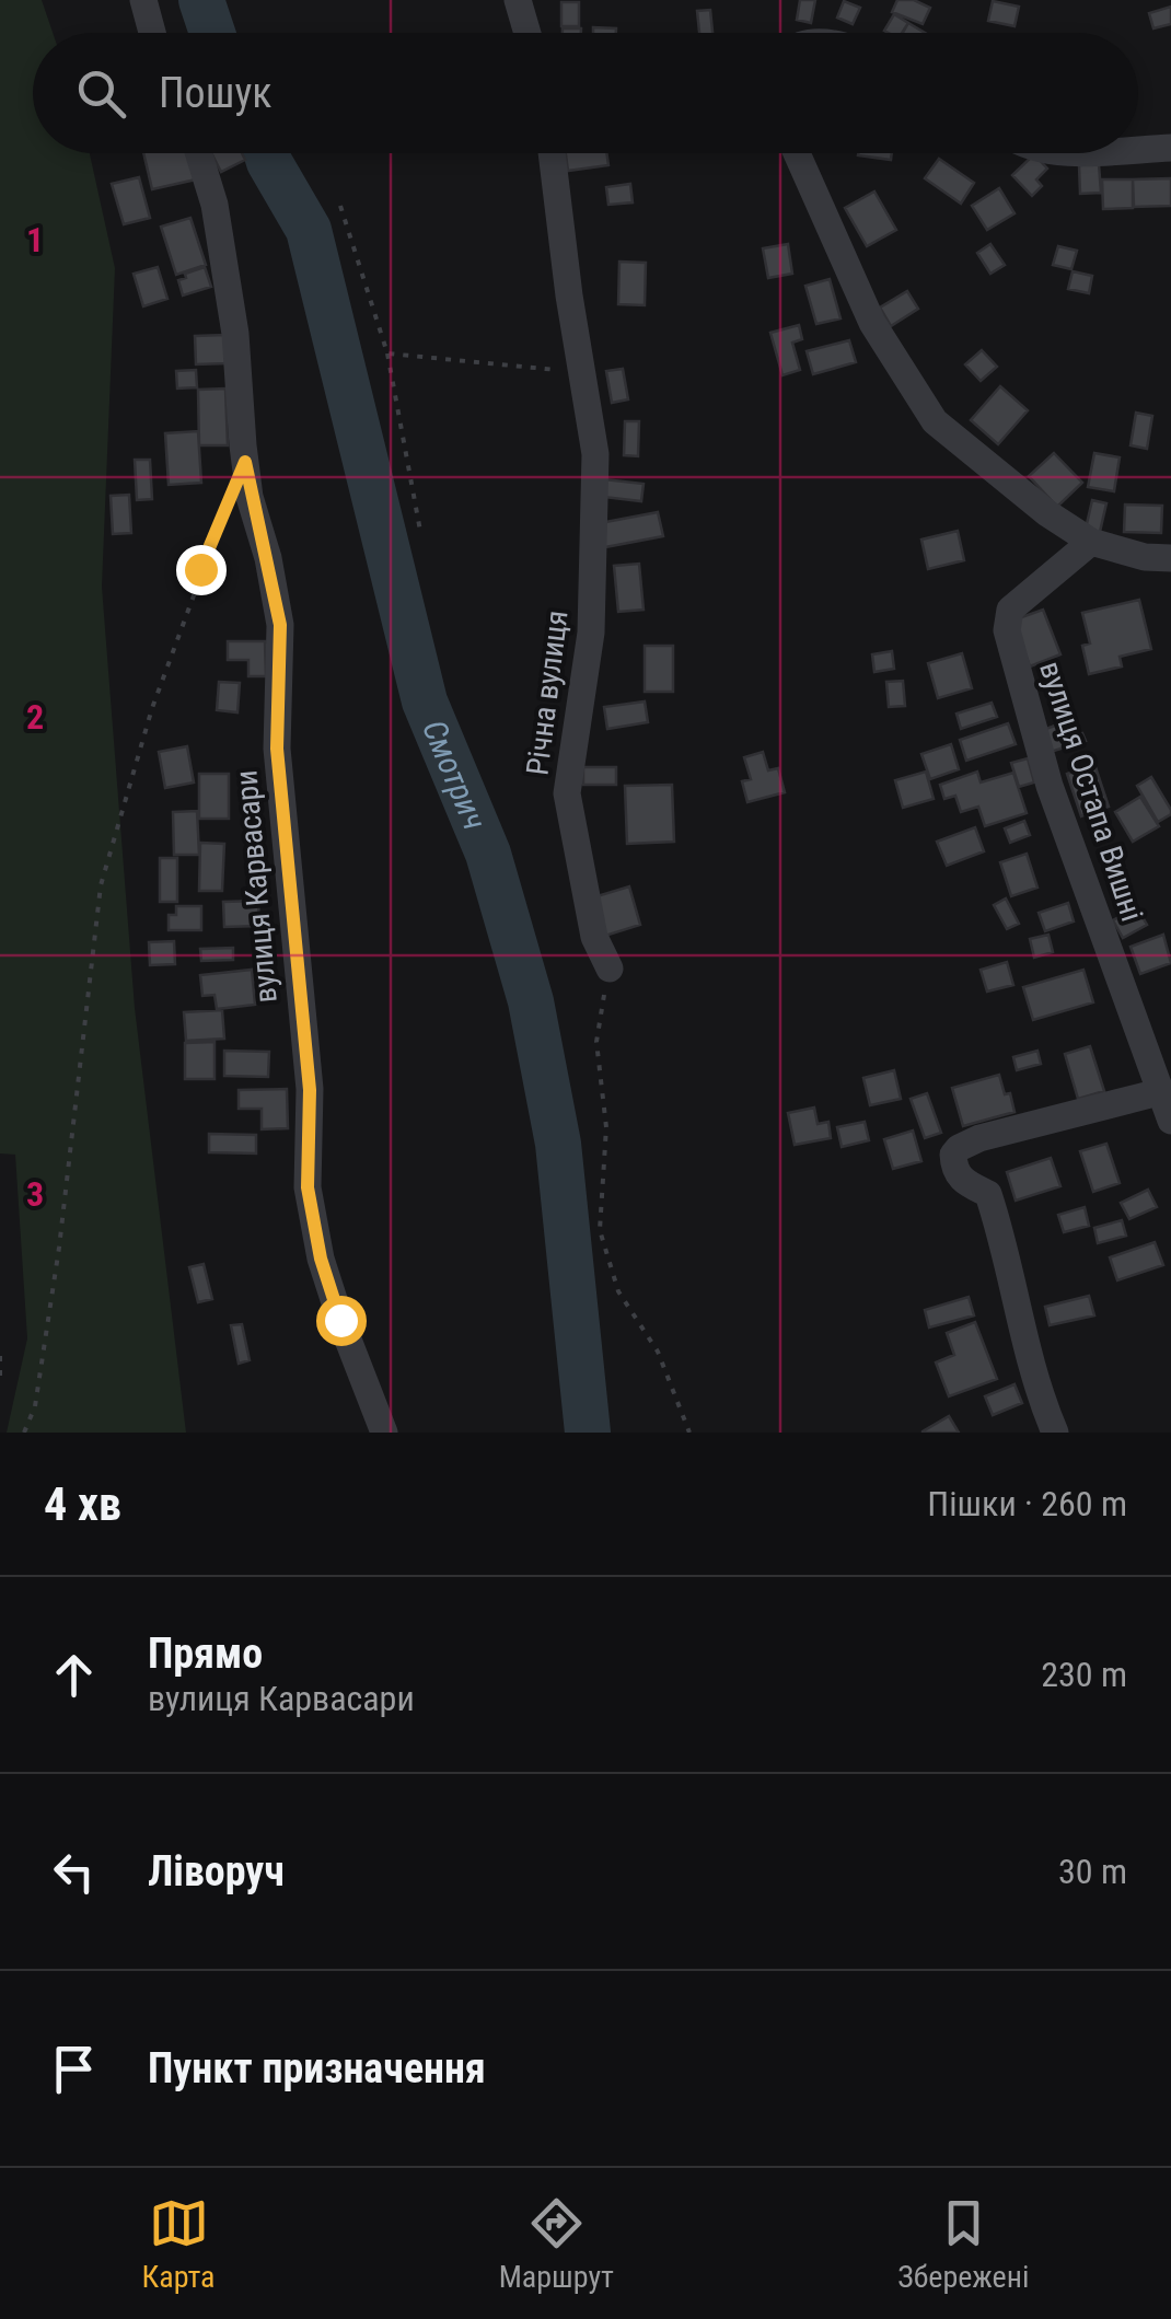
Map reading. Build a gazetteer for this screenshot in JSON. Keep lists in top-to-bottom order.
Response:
{
  "streets": {
    "street": ["Річна вулиця", "вулиця Остапа Вишні", "вулиця Карвасари"]
  },
  "water": ["Смотрич"],
  "page": {
    "search": "Пошук",
    "heading": ["4 хв", "Пішки · 260 m"],
    "list": [
      ["Прямо", "вулиця Карвасари", "230 m"],
      ["Ліворуч", "30 m"],
      "Пункт призначення"
    ],
    "nav": ["Карта", "Маршрут", "Збережені"]
  },
  "grid": {
    "rows": ["1", "2", "3"]
  }
}
